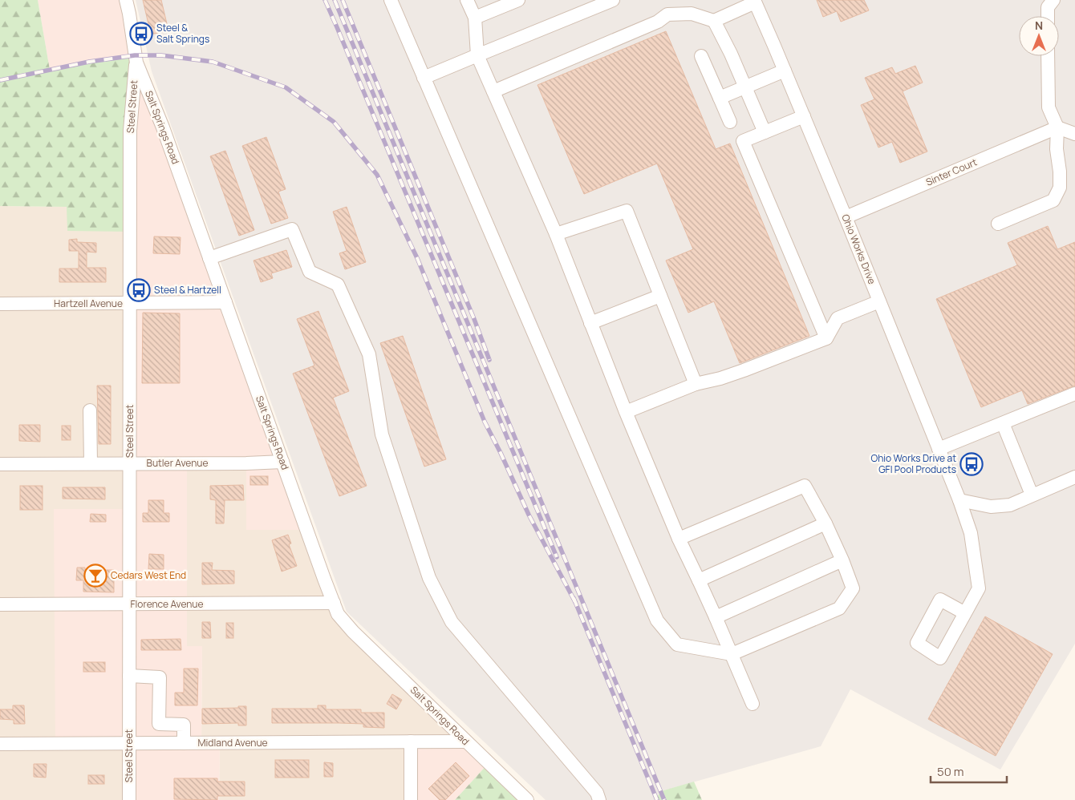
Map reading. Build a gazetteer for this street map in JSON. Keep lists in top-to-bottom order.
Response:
{
  "streets": {
    "street": [
      "Steel Street",
      "Salt Springs Road",
      "Sinter Court",
      "Ohio Works Drive",
      "Hartzell Avenue",
      "Butler Avenue",
      "Florence Avenue",
      "Midland Avenue"
    ]
  },
  "crossings": [
    ["Steel Street", "Salt Springs Road"],
    ["Steel Street", "Hartzell Avenue"],
    ["Steel Street", "Butler Avenue"],
    ["Steel Street", "Florence Avenue"],
    ["Steel Street", "Midland Avenue"],
    ["Salt Springs Road", "Hartzell Avenue"],
    ["Salt Springs Road", "Butler Avenue"],
    ["Salt Springs Road", "Florence Avenue"],
    ["Salt Springs Road", "Midland Avenue"],
    ["Sinter Court", "Ohio Works Drive"]
  ],
  "places": {
    "bus stop": ["Steel & Salt Springs", "Steel & Hartzell", "Ohio Works Drive at GFI Pool Products"],
    "bar": ["Cedars West End"]
  },
  "scale_bar": "50 m",
  "north": "top"
}
